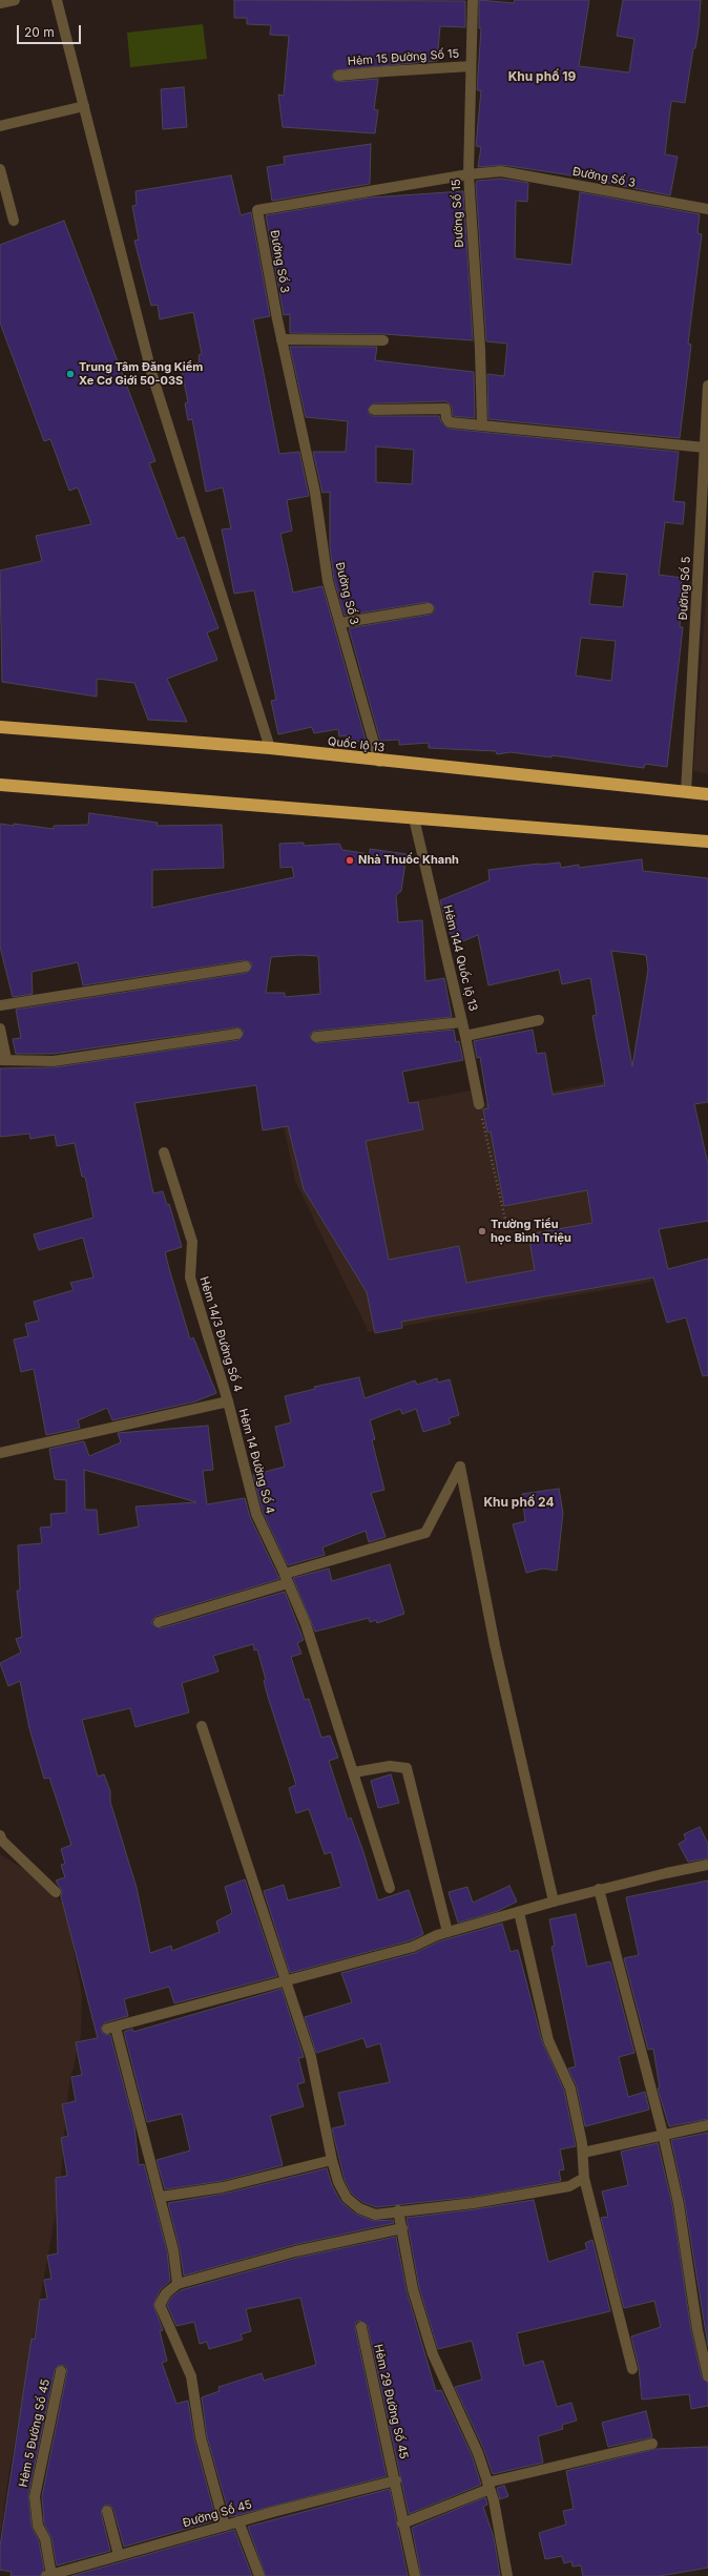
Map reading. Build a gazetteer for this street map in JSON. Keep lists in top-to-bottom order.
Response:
{
  "streets": {
    "highway": ["Quốc lộ 13"],
    "street": [
      "Hẻm 15 Đường Số 15",
      "Đường Số 3",
      "Đường Số 15",
      "Đường Số 5",
      "Hẻm 144 Quốc lộ 13",
      "Hẻm 14/3 Đường Số 4",
      "Hẻm 14 Đường Số 4",
      "Hẻm 29 Đường Số 45",
      "Hẻm 5 Đường Số 45",
      "Đường Số 45"
    ]
  },
  "crossings": [
    ["Hẻm 15 Đường Số 15", "Đường Số 15"],
    ["Đường Số 3", "Đường Số 15"],
    ["Đường Số 3", "Quốc lộ 13"],
    ["Đường Số 5", "Quốc lộ 13"],
    ["Hẻm 14/3 Đường Số 4", "Hẻm 14 Đường Số 4"],
    ["Hẻm 29 Đường Số 45", "Đường Số 45"],
    ["Hẻm 5 Đường Số 45", "Đường Số 45"]
  ],
  "districts": ["Khu phố 19", "Khu phố 24"],
  "places": ["Trung Tâm Đăng Kiểm Xe Cơ Giới 50-03S", "Nhà Thuốc Khanh", "Trường Tiểu học Bình Triệu"],
  "scale_bar": "20 m"
}
